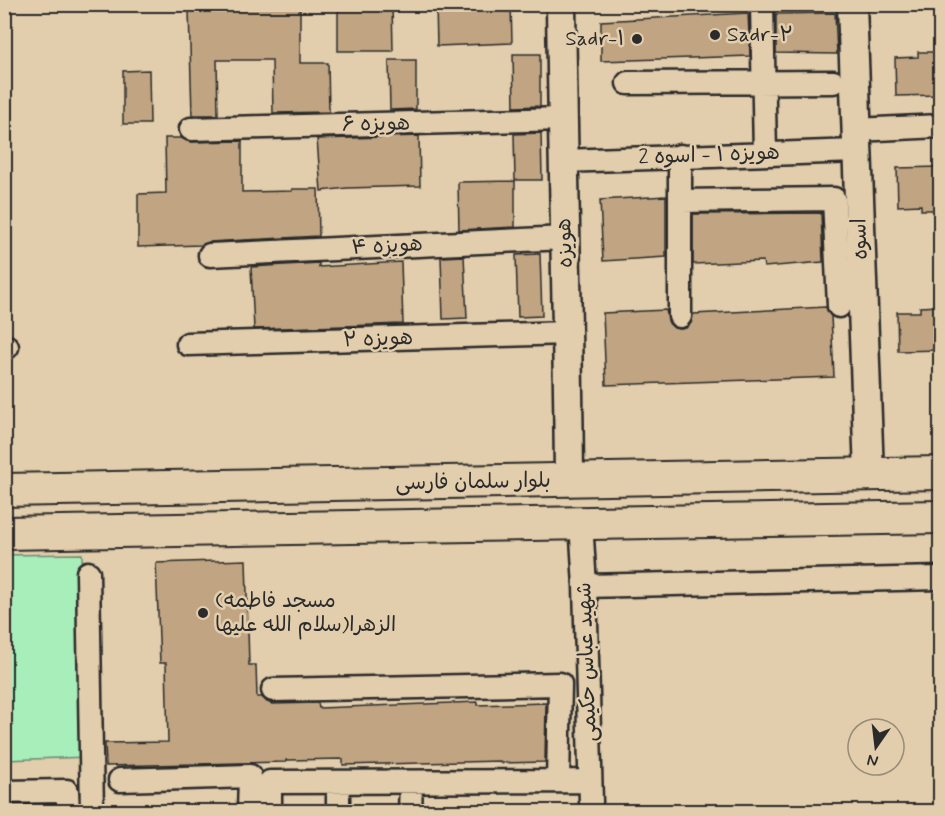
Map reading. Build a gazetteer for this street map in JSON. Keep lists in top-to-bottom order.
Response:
{
  "streets": {
    "main road": ["بلوار سلمان فارسی"],
    "street": [
      "هویزه ۶",
      "هویزه ۱ - اسوه 2",
      "اسوه",
      "هویزه",
      "هویزه ۴",
      "هویزه ۲",
      "شهید عباس حکیمی"
    ]
  },
  "crossings": [
    ["هویزه ۶", "هویزه"],
    ["هویزه ۱ - اسوه 2", "اسوه"],
    ["هویزه ۱ - اسوه 2", "هویزه"],
    ["اسوه", "بلوار سلمان فارسی"],
    ["هویزه", "هویزه ۴"],
    ["هویزه", "هویزه ۲"],
    ["هویزه", "بلوار سلمان فارسی"],
    ["بلوار سلمان فارسی", "شهید عباس حکیمی"]
  ],
  "places": ["Sadr-۲", "Sadr-۱", "(مسجد فاطمه الزهرا(سلام الله علیها"],
  "north": "bottom"
}
